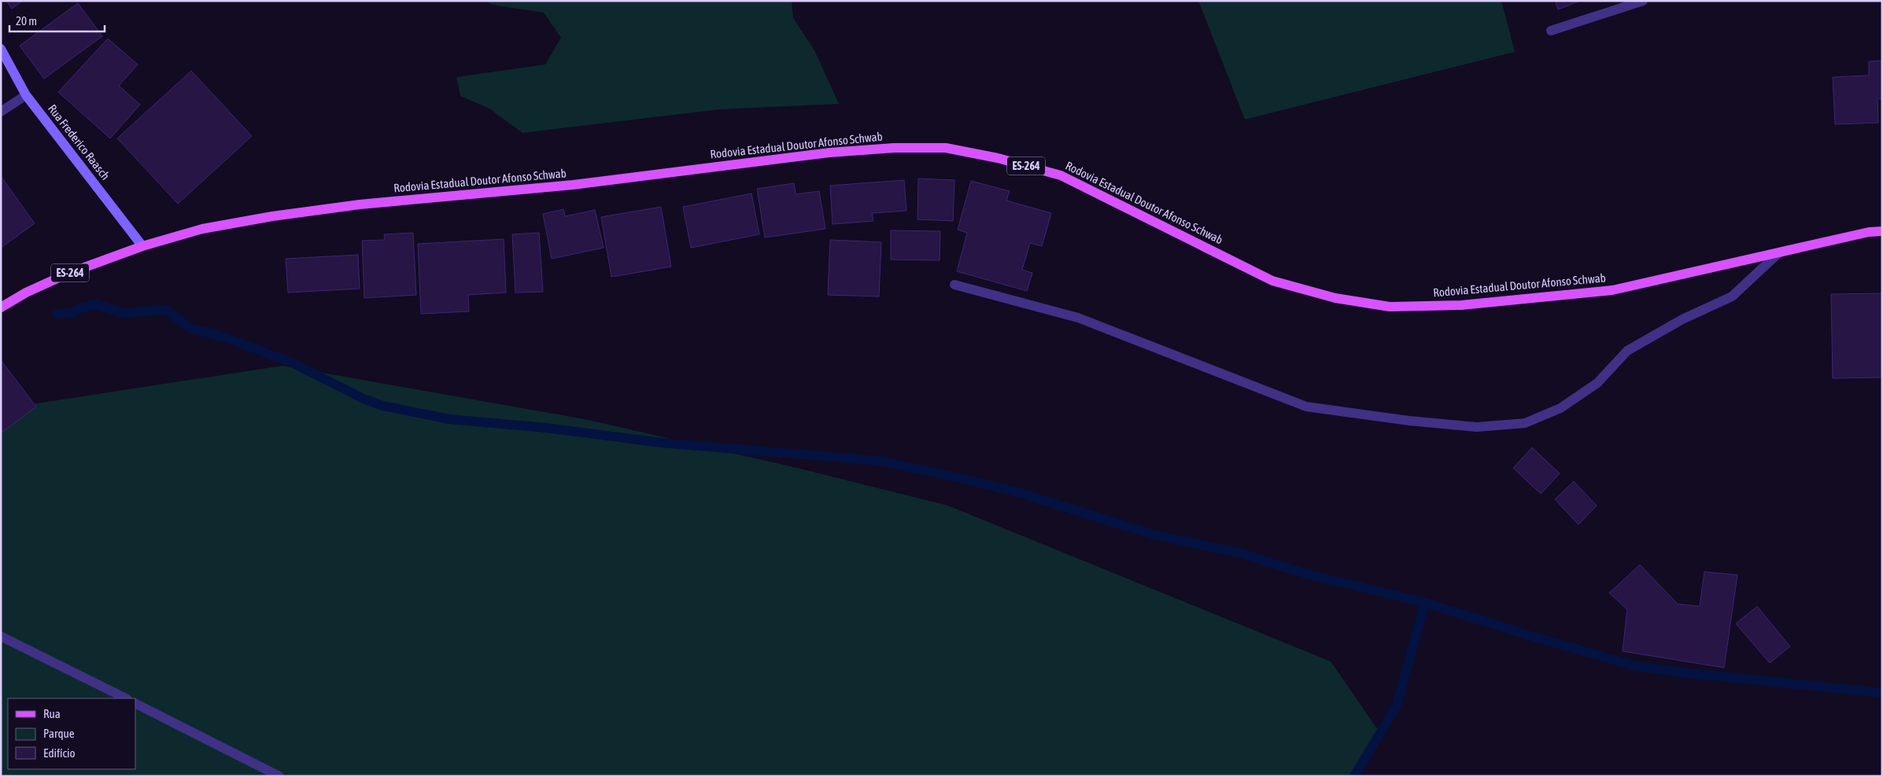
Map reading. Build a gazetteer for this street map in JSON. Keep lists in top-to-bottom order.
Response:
{
  "streets": {
    "main road": ["Rodovia Estadual Doutor Afonso Schwab", "ES-264"],
    "street": ["Rua Frederico Raasch"]
  },
  "crossings": [
    ["Rua Frederico Raasch", "Rodovia Estadual Doutor Afonso Schwab"]
  ],
  "legend": ["Rua", "Parque", "Edifício"],
  "scale_bar": "20 m"
}
